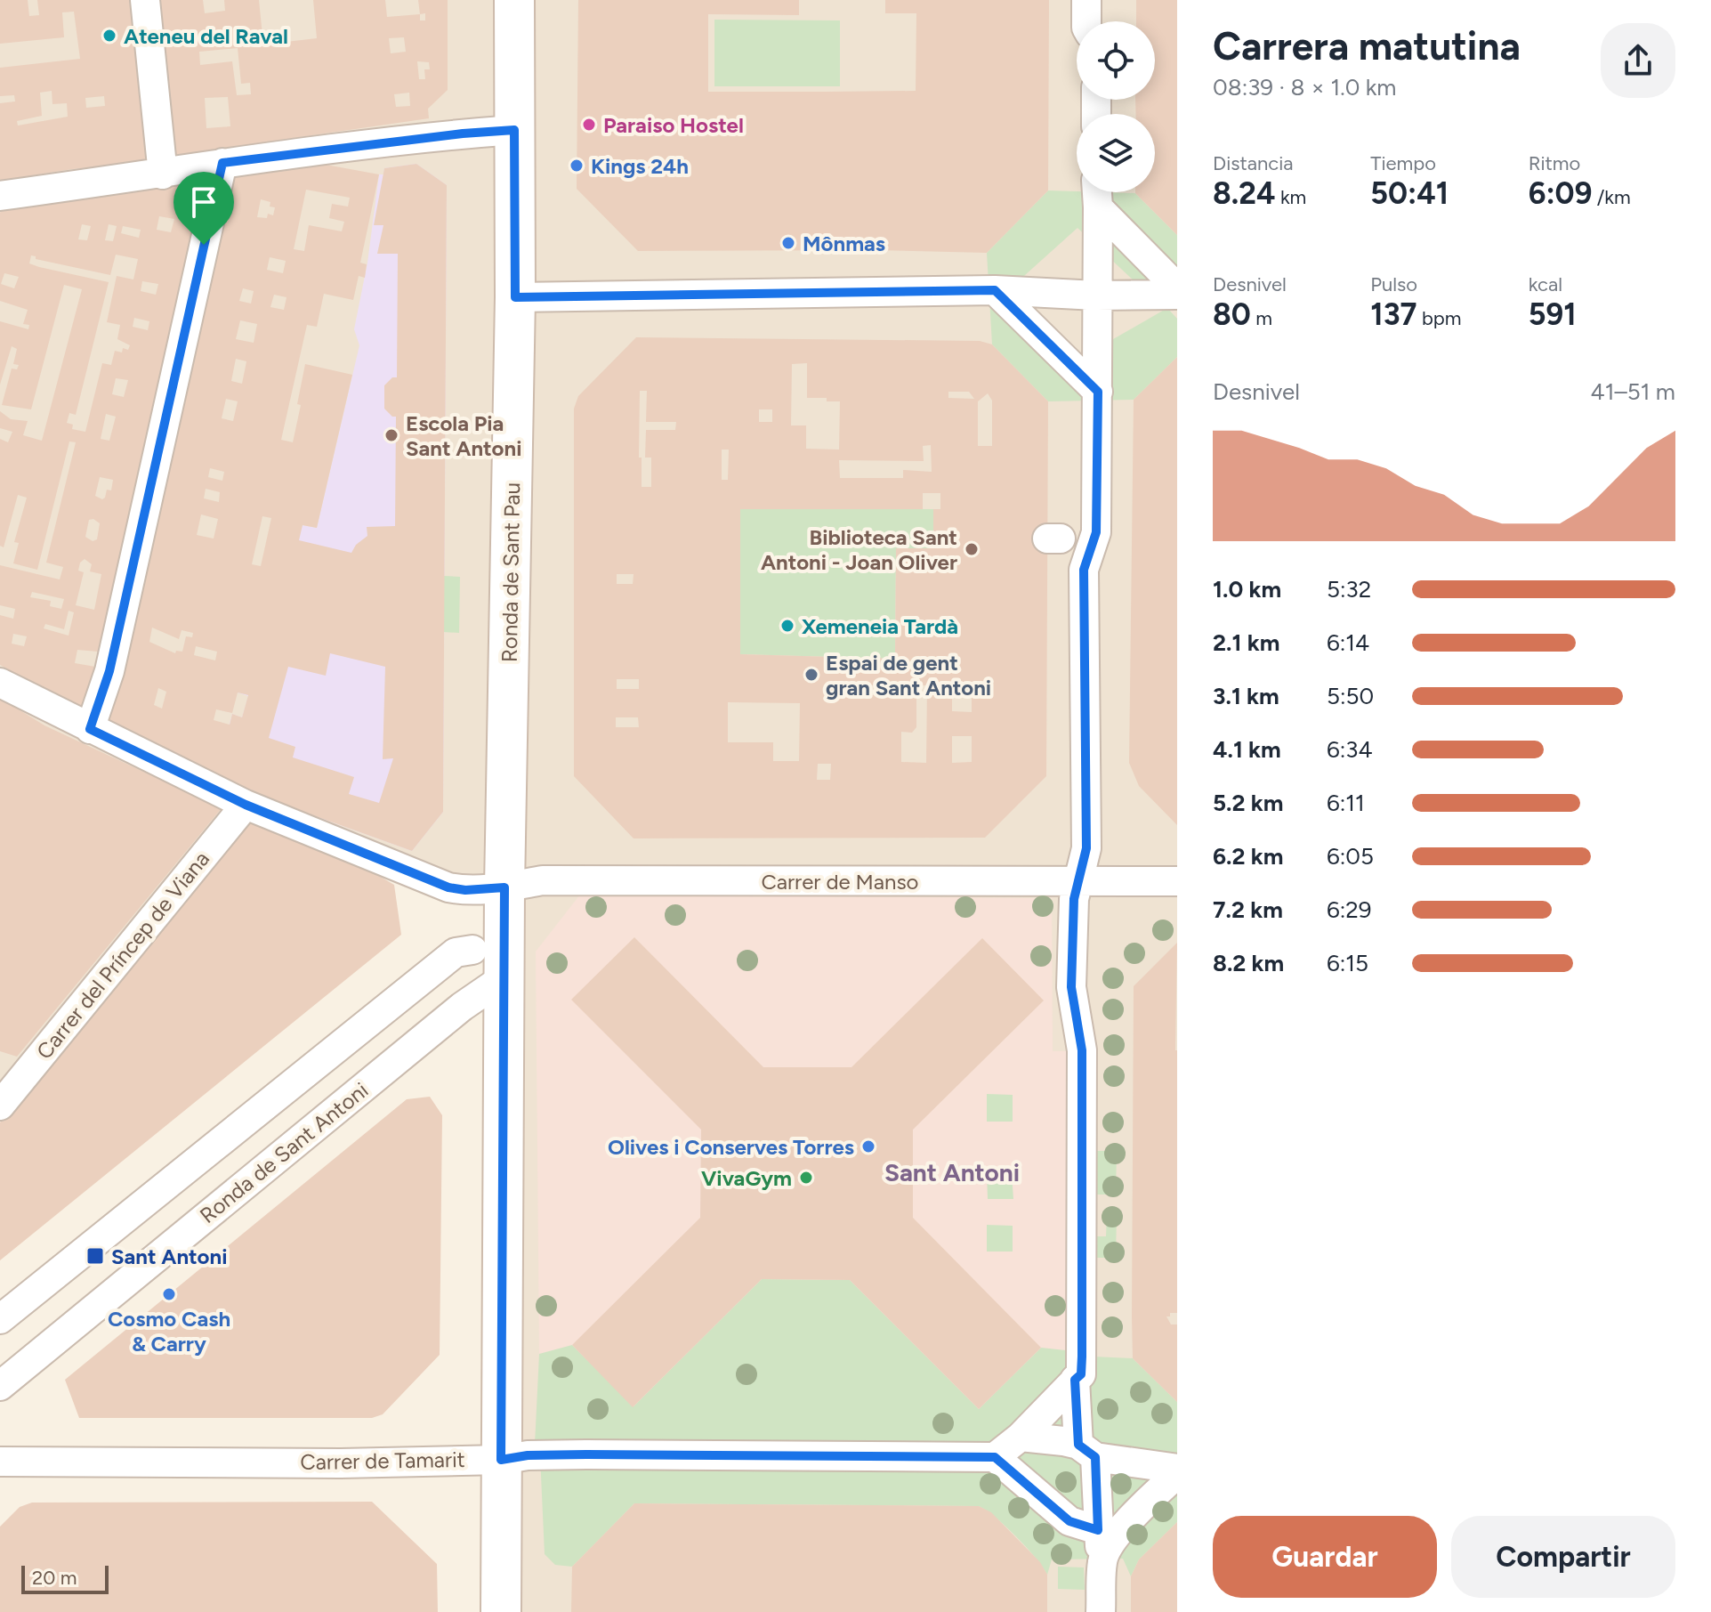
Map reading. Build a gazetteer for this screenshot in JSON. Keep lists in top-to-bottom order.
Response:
{
  "streets": {
    "main road": ["Ronda de Sant Pau"],
    "street": [
      "Carrer de Manso",
      "Carrer del Príncep de Viana",
      "Ronda de Sant Antoni",
      "Carrer de Tamarit"
    ]
  },
  "crossings": [
    ["Ronda de Sant Pau", "Carrer de Manso"],
    ["Ronda de Sant Pau", "Ronda de Sant Antoni"],
    ["Ronda de Sant Pau", "Carrer de Tamarit"],
    ["Carrer de Manso", "Carrer del Príncep de Viana"]
  ],
  "districts": ["Sant Antoni"],
  "places": {
    "other": [
      "Ateneu del Raval",
      "Paraiso Hostel",
      "Kings 24h",
      "Mônmas",
      "Escola Pia Sant Antoni",
      "Biblioteca Sant Antoni - Joan Oliver",
      "Xemeneia Tardà",
      "Espai de gent gran Sant Antoni",
      "Olives i Conserves Torres",
      "VivaGym",
      "Cosmo Cash & Carry"
    ],
    "transit": ["Sant Antoni"]
  },
  "scale_bar": "20 m",
  "page": {
    "heading": ["Carrera matutina", "08:39 · 8 × 1.0 km"],
    "stats": [
      ["Distancia", "8.24 km"],
      ["Tiempo", "50:41"],
      ["Ritmo", "6:09 /km"],
      ["Desnivel", "80 m"],
      ["Pulso", "137 bpm"],
      ["kcal", "591"]
    ],
    "chart": ["Desnivel", "41–51 m"],
    "list": [
      {
        "name": "1.0 km",
        "note": "5:32"
      },
      {
        "name": "2.1 km",
        "note": "6:14"
      },
      {
        "name": "3.1 km",
        "note": "5:50"
      },
      {
        "name": "4.1 km",
        "note": "6:34"
      },
      {
        "name": "5.2 km",
        "note": "6:11"
      },
      {
        "name": "6.2 km",
        "note": "6:05"
      },
      {
        "name": "7.2 km",
        "note": "6:29"
      },
      {
        "name": "8.2 km",
        "note": "6:15"
      }
    ],
    "buttons": ["Guardar", "Compartir"],
    "scale": "20 m"
  }
}
